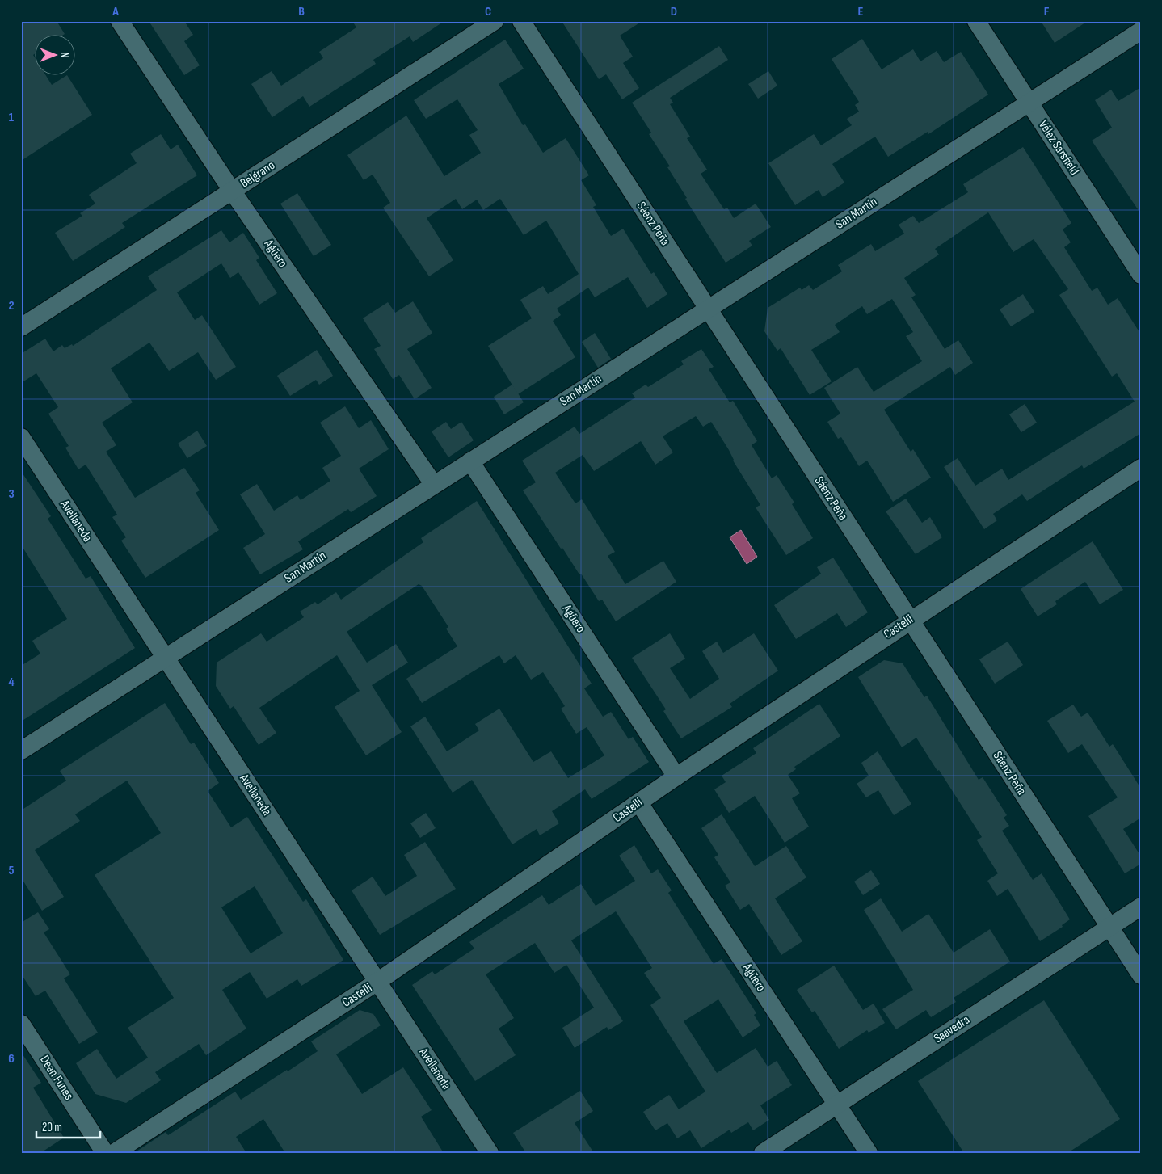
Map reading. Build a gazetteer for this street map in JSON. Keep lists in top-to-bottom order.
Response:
{
  "streets": {
    "street": [
      "Vélez Sarsfield",
      "Belgrano",
      "San Martín",
      "Sáenz Peña",
      "Agüero",
      "Avellaneda",
      "Castelli",
      "Saavedra",
      "Dean Funes"
    ]
  },
  "crossings": [
    ["Vélez Sarsfield", "San Martín"],
    ["Belgrano", "Agüero"],
    ["San Martín", "Sáenz Peña"],
    ["San Martín", "Agüero"],
    ["San Martín", "Avellaneda"],
    ["Sáenz Peña", "Castelli"],
    ["Sáenz Peña", "Saavedra"],
    ["Agüero", "Castelli"],
    ["Agüero", "Saavedra"],
    ["Avellaneda", "Castelli"]
  ],
  "scale_bar": "20 m",
  "north": "right",
  "grid": {
    "columns": [
      "A",
      "B",
      "C",
      "D",
      "E",
      "F"
    ],
    "rows": [
      "1",
      "2",
      "3",
      "4",
      "5",
      "6"
    ]
  }
}
